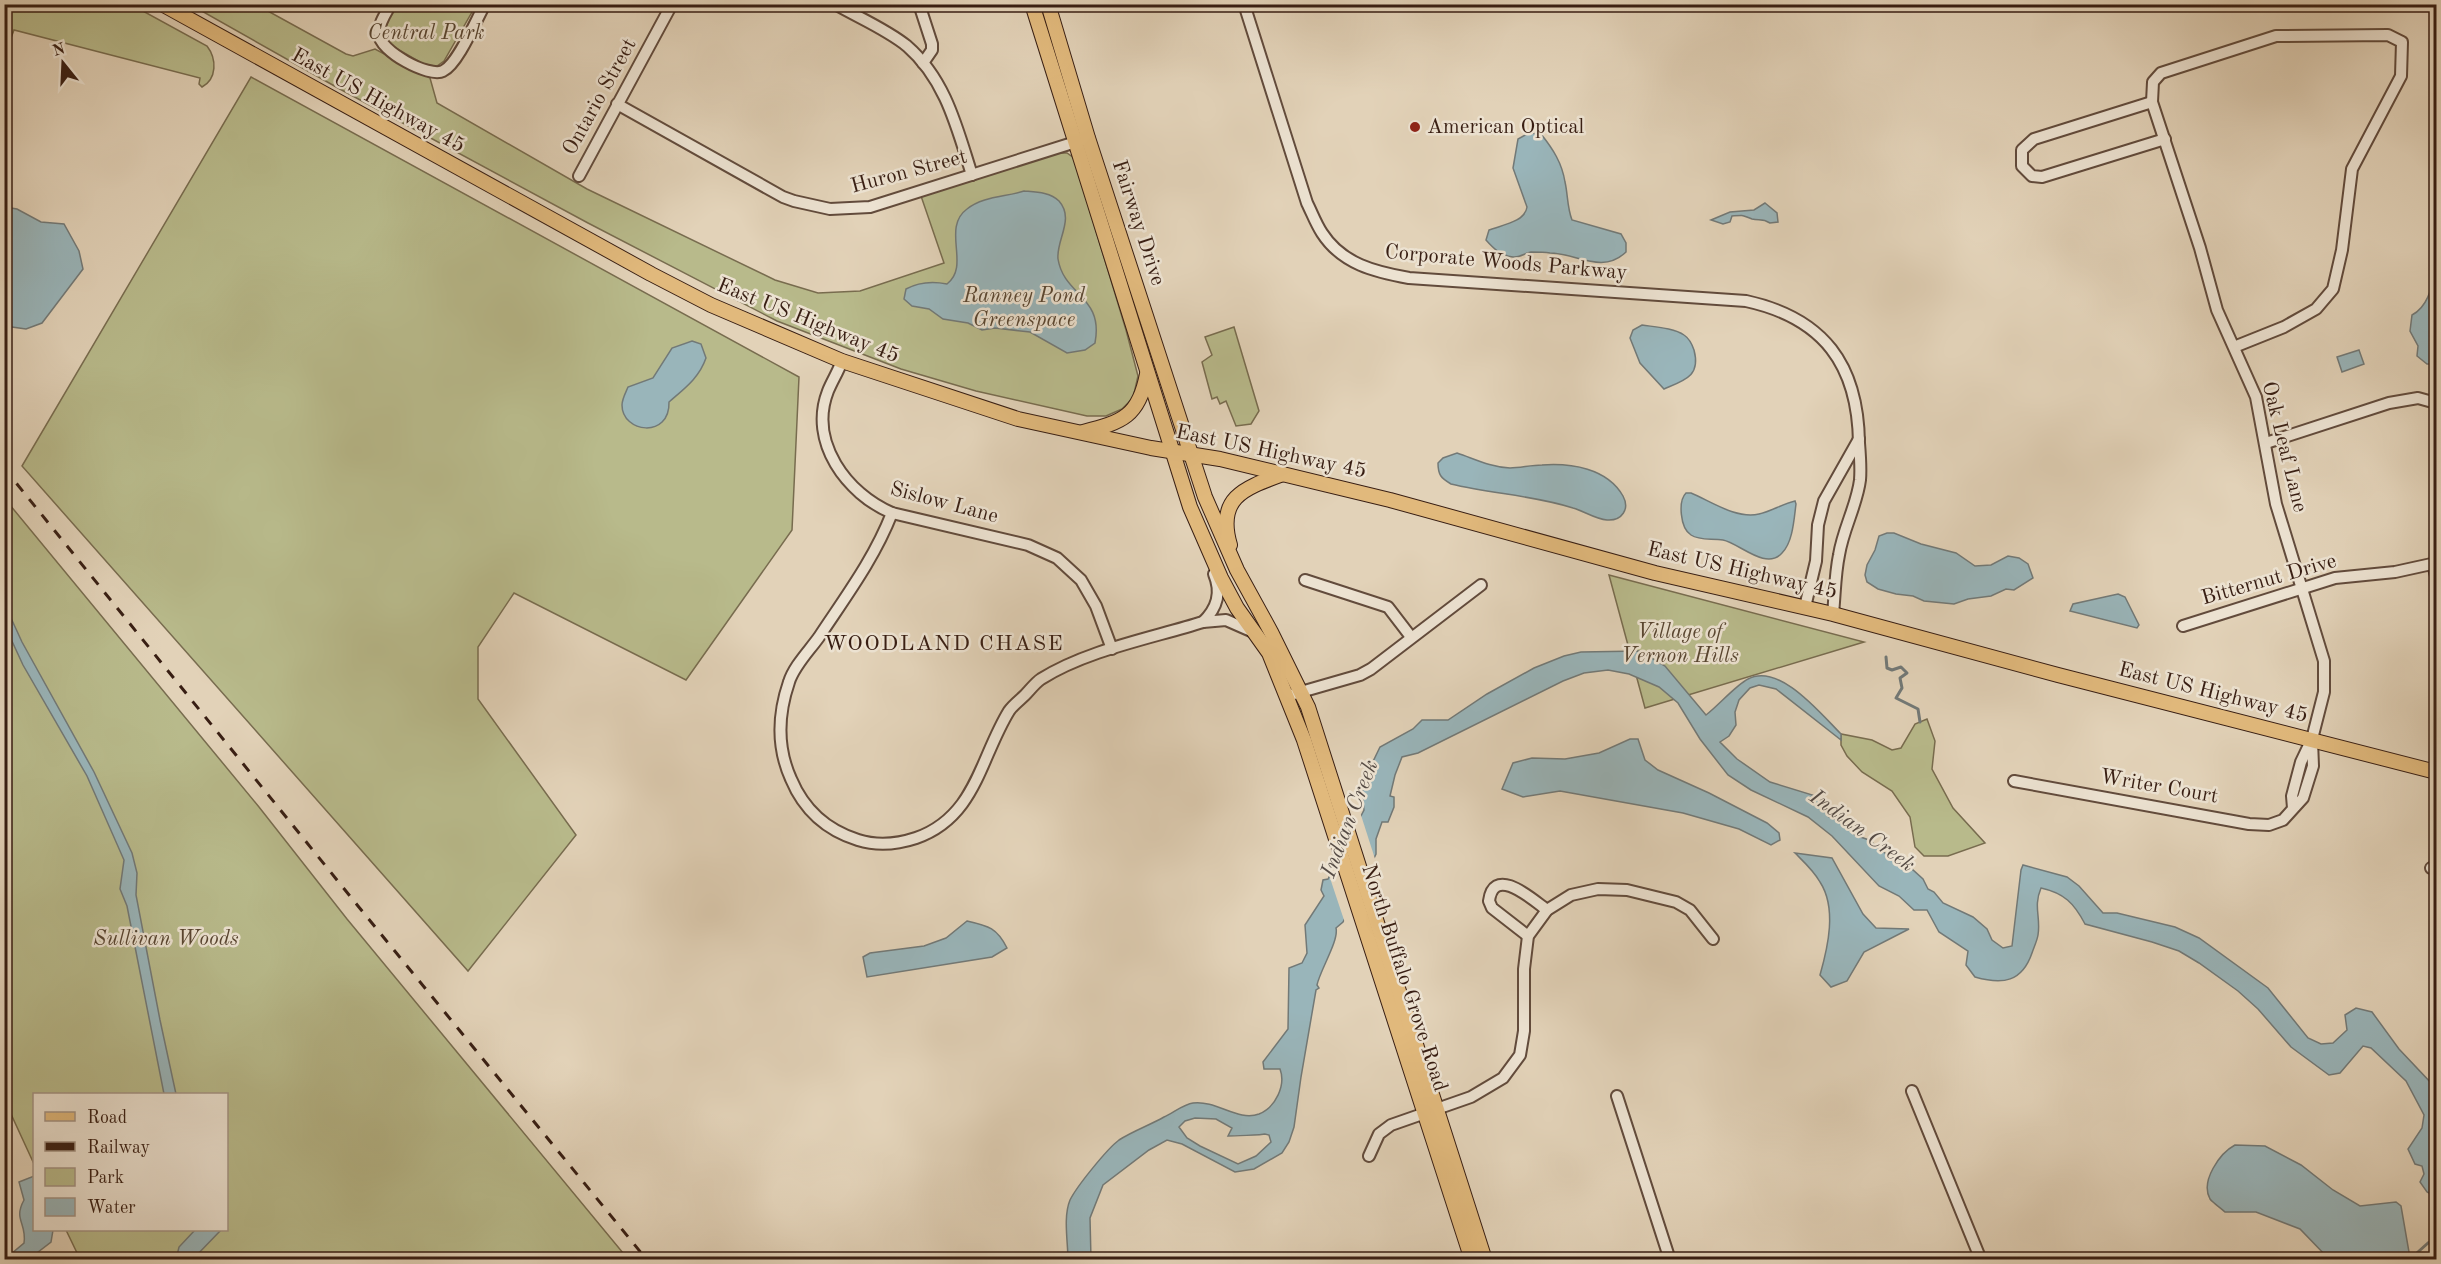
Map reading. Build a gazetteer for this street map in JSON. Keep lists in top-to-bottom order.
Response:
{
  "streets": {
    "main road": ["East US Highway 45", "Fairway Drive", "North Buffalo Grove Road"],
    "street": [
      "Ontario Street",
      "Huron Street",
      "Corporate Woods Parkway",
      "Oak Leaf Lane",
      "Sislow Lane",
      "Bitternut Drive",
      "Writer Court"
    ]
  },
  "crossings": [
    ["Ontario Street", "Huron Street"],
    ["East US Highway 45", "Fairway Drive"],
    ["East US Highway 45", "Corporate Woods Parkway"],
    ["East US Highway 45", "Oak Leaf Lane"],
    ["East US Highway 45", "Sislow Lane"],
    ["East US Highway 45", "Writer Court"],
    ["East US Highway 45", "North Buffalo Grove Road"],
    ["Huron Street", "Fairway Drive"],
    ["Fairway Drive", "North Buffalo Grove Road"],
    ["Oak Leaf Lane", "Bitternut Drive"],
    ["Oak Leaf Lane", "Writer Court"]
  ],
  "districts": ["WOODLAND CHASE"],
  "water": ["Indian Creek"],
  "parks": [
    "Central Park",
    "Ranney Pond Greenspace",
    "Village of Vernon Hills",
    "Sullivan Woods"
  ],
  "places": ["American Optical"],
  "legend": [
    "Road",
    "Railway",
    "Park",
    "Water"
  ],
  "north": "top"
}
